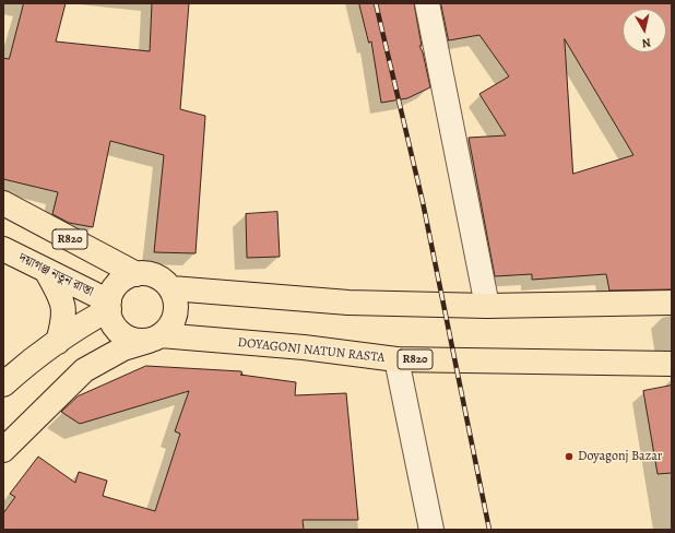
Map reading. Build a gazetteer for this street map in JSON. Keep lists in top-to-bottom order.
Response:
{
  "streets": {
    "main road": ["R820", "দয়াগঞ্জ নতুন রাস্তা", "DOYAGONJ NATUN RASTA"]
  },
  "crossings": [
    ["R820", "দয়াগঞ্জ নতুন রাস্তা"],
    ["R820", "DOYAGONJ NATUN RASTA"],
    ["দয়াগঞ্জ নতুন রাস্তা", "DOYAGONJ NATUN RASTA"]
  ],
  "places": ["Doyagonj Bazar"],
  "north": "bottom"
}
